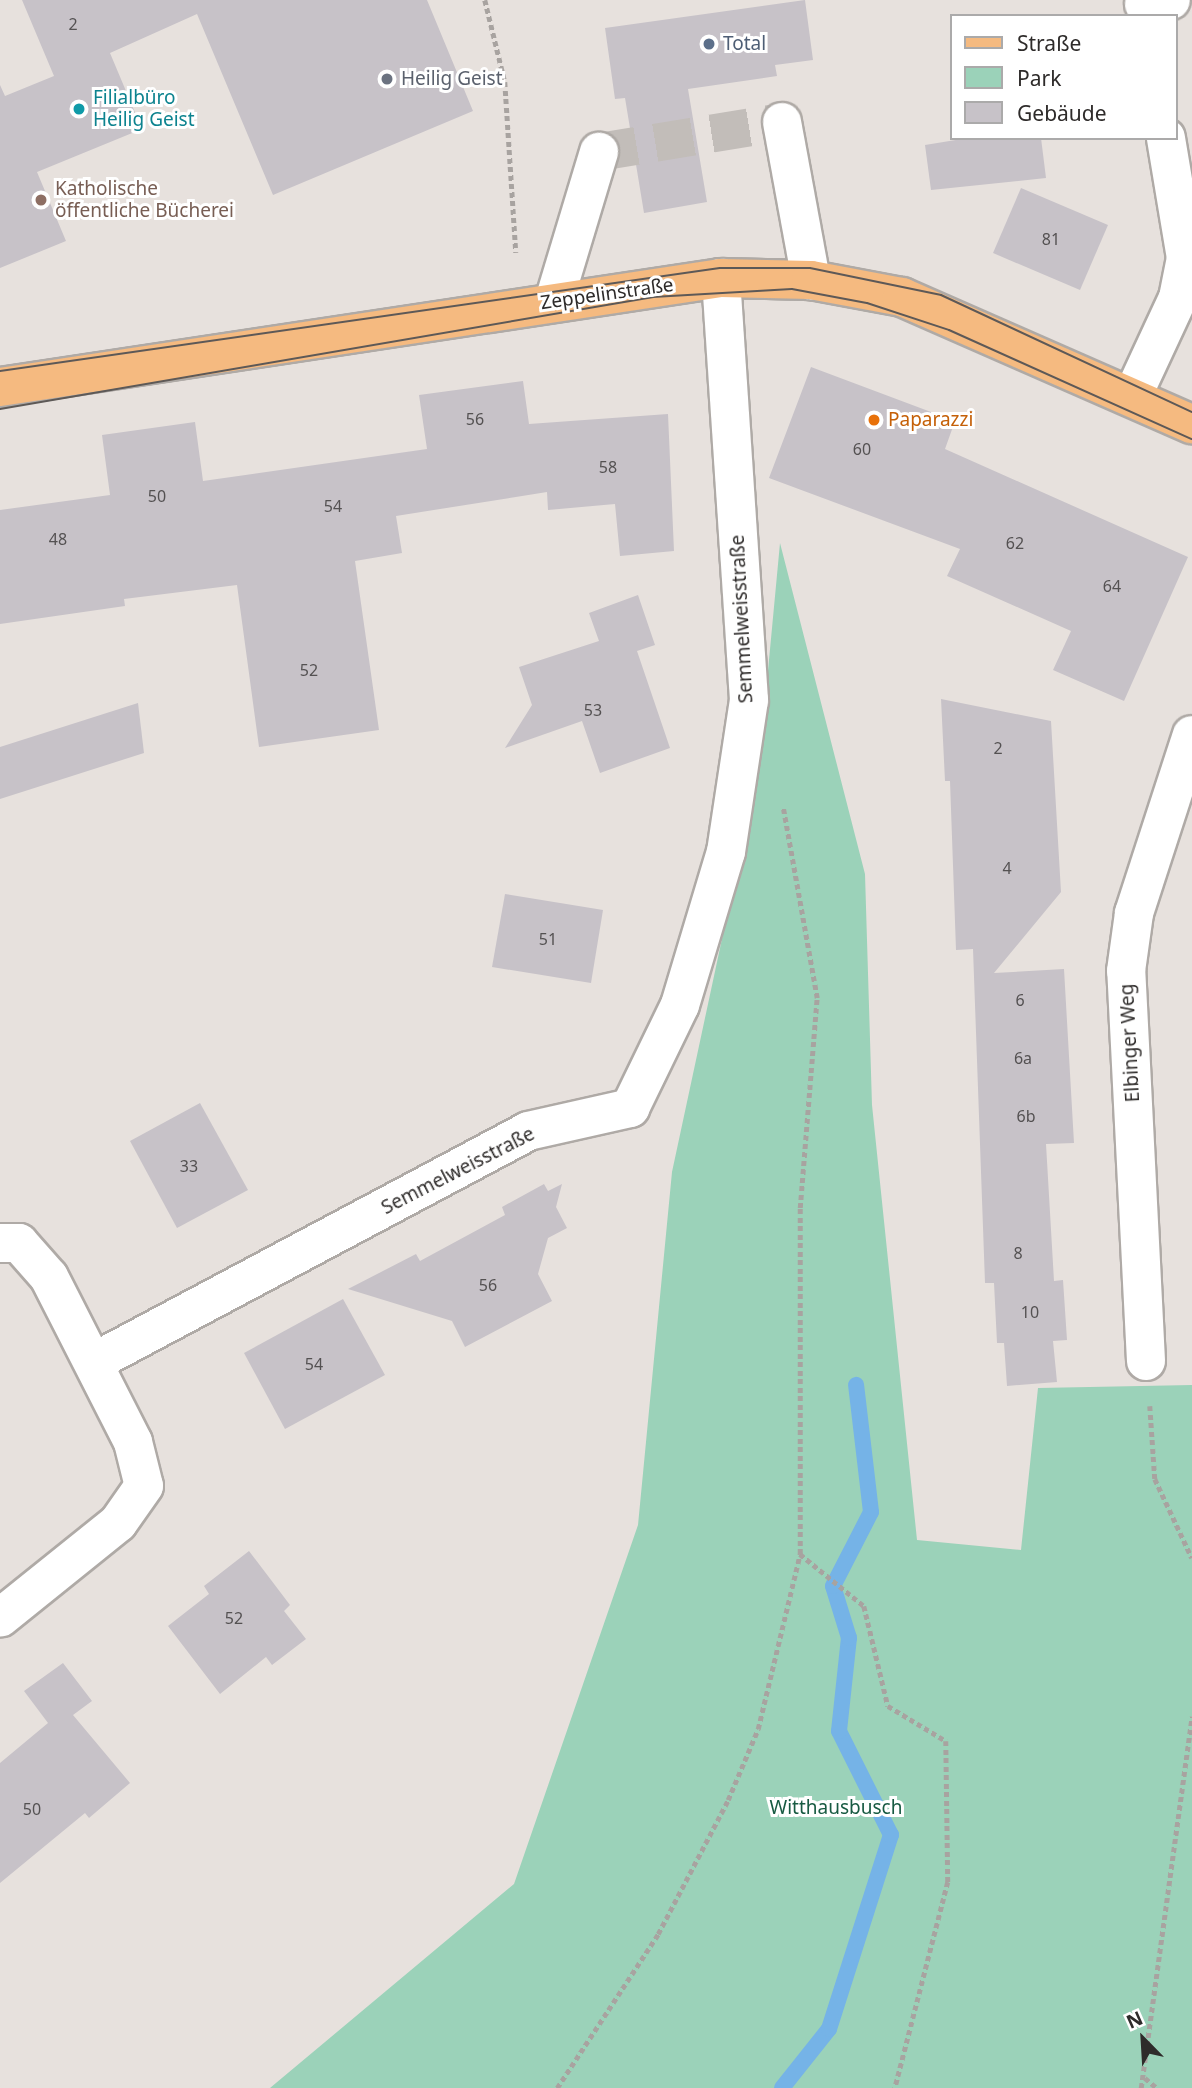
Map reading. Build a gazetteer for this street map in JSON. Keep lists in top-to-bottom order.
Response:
{
  "streets": {
    "main road": ["Zeppelinstraße"],
    "street": ["Semmelweisstraße", "Elbinger Weg"]
  },
  "crossings": [
    ["Zeppelinstraße", "Semmelweisstraße"]
  ],
  "parks": ["Witthausbusch"],
  "places": [
    "Total",
    "Heilig Geist",
    "Filialbüro Heilig Geist",
    "Katholische öffentliche Bücherei",
    "Paparazzi"
  ],
  "house_numbers": [
    "2",
    "81",
    "56",
    "60",
    "58",
    "50",
    "54",
    "48",
    "62",
    "64",
    "52",
    "53",
    "2",
    "4",
    "51",
    "6",
    "6a",
    "6b",
    "33",
    "8",
    "56",
    "10",
    "54",
    "52",
    "50"
  ],
  "legend": ["Straße", "Park", "Gebäude"],
  "north": "top left"
}
